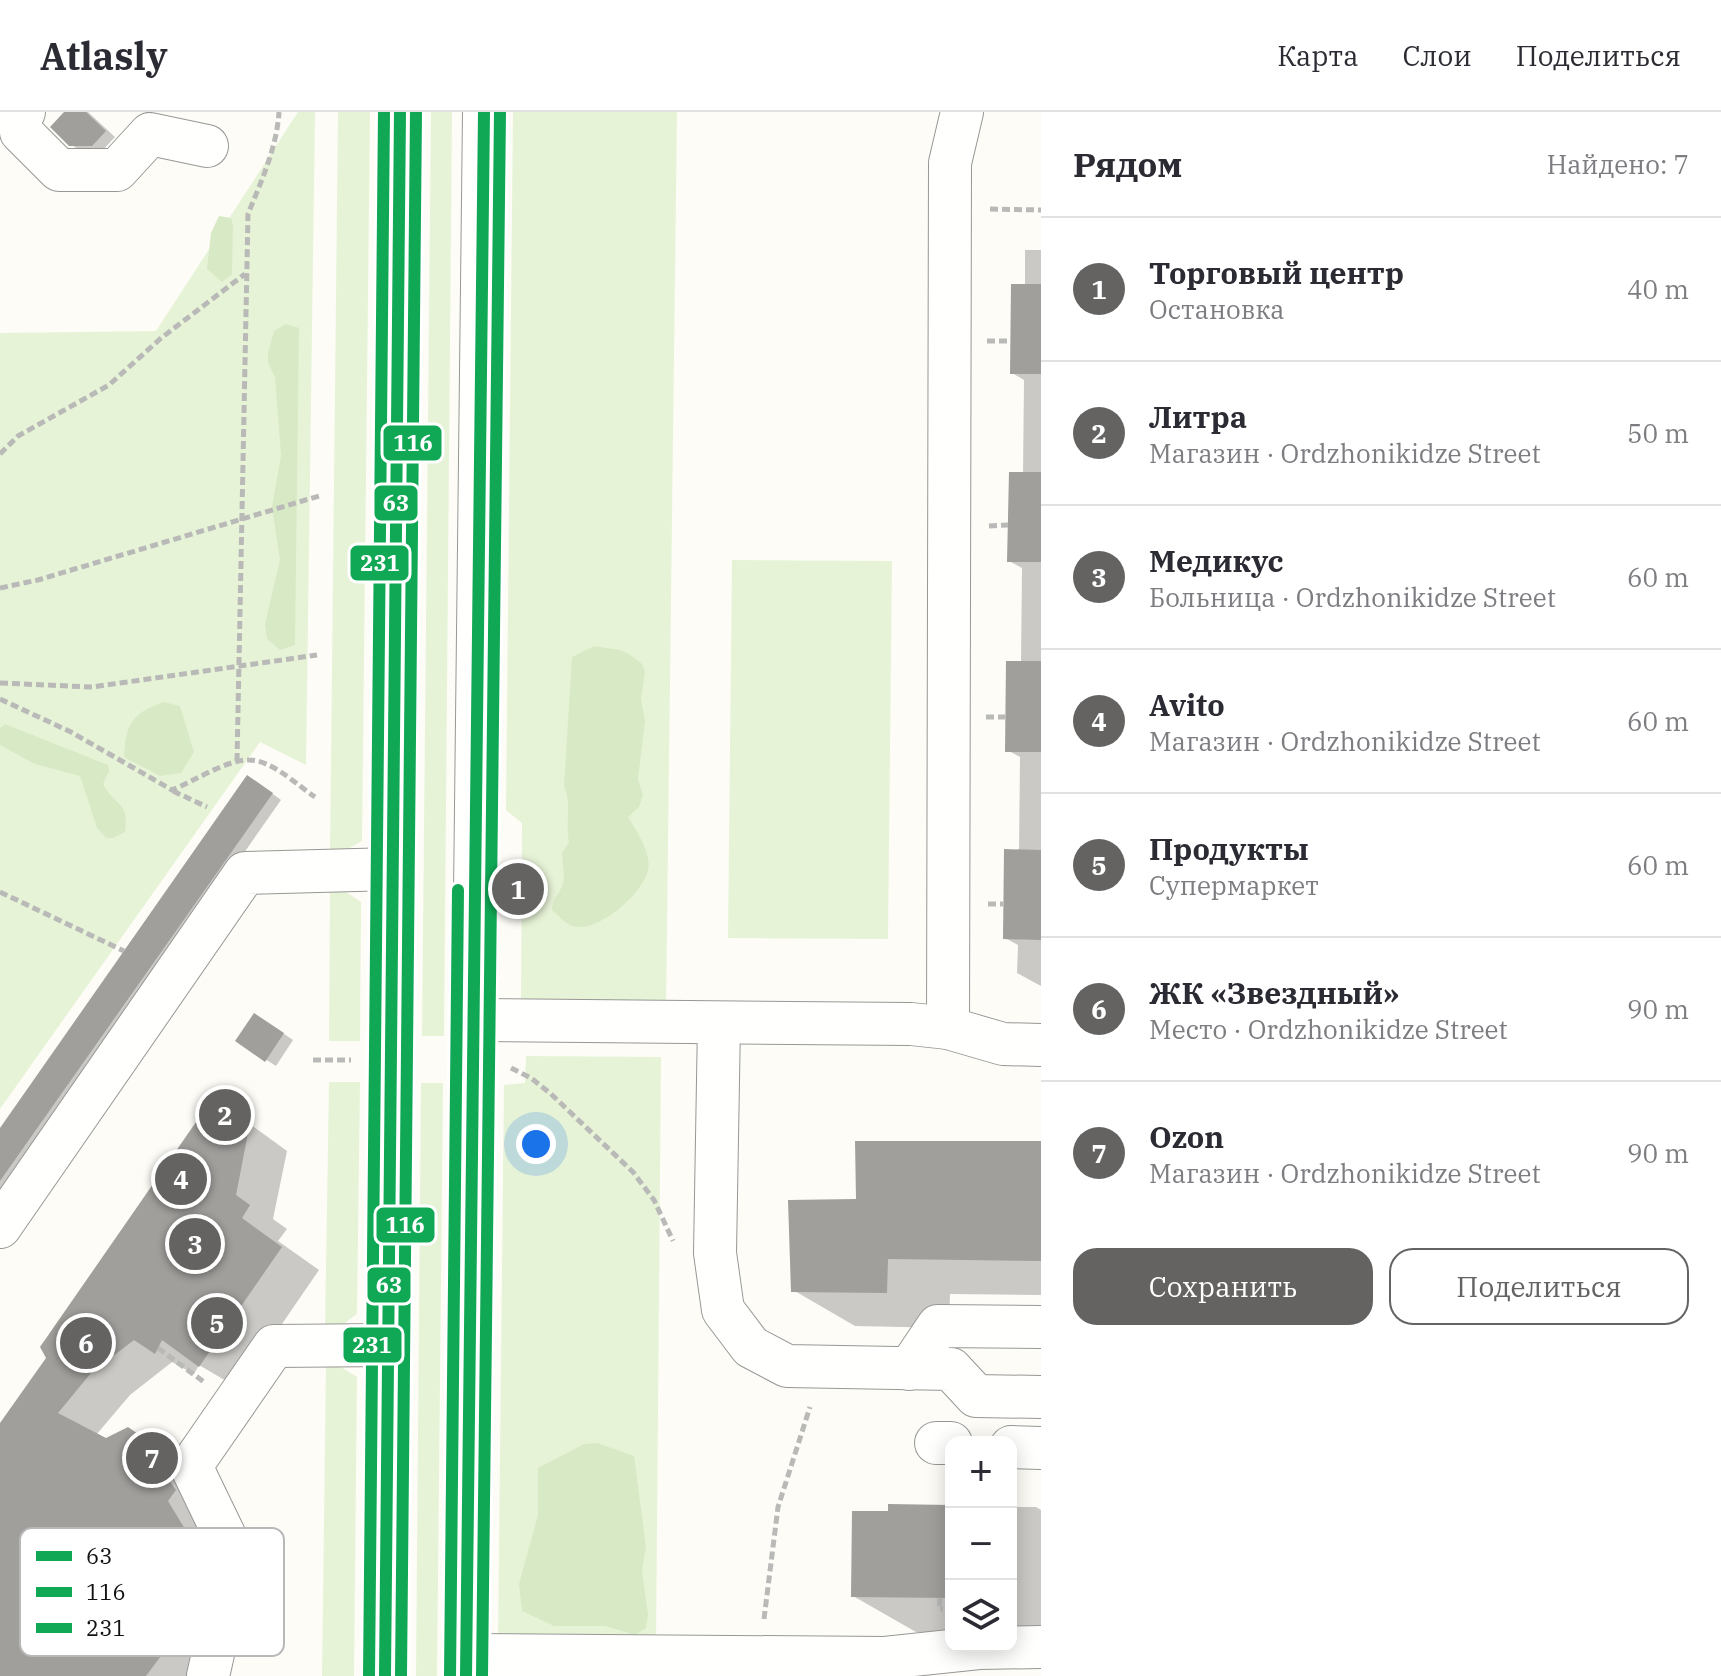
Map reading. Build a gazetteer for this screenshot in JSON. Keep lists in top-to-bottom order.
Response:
{
  "lines": ["transit line 63", "transit line 116", "transit line 231"],
  "legend": ["63", "116", "231"],
  "page": {
    "header": "Atlasly",
    "nav": ["Карта", "Слои", "Поделиться"],
    "heading": ["Рядом", "Найдено: 7"],
    "list": [
      {
        "mark": "1",
        "name": "Торговый центр",
        "note": "Остановка",
        "value": "40 m"
      },
      {
        "mark": "2",
        "name": "Литра",
        "note": "Магазин · Ordzhonikidze Street",
        "value": "50 m"
      },
      {
        "mark": "3",
        "name": "Медикус",
        "note": "Больница · Ordzhonikidze Street",
        "value": "60 m"
      },
      {
        "mark": "4",
        "name": "Avito",
        "note": "Магазин · Ordzhonikidze Street",
        "value": "60 m"
      },
      {
        "mark": "5",
        "name": "Продукты",
        "note": "Супермаркет",
        "value": "60 m"
      },
      {
        "mark": "6",
        "name": "ЖК «Звездный»",
        "note": "Место · Ordzhonikidze Street",
        "value": "90 m"
      },
      {
        "mark": "7",
        "name": "Ozon",
        "note": "Магазин · Ordzhonikidze Street",
        "value": "90 m"
      }
    ],
    "pins": [
      "1",
      "2",
      "4",
      "3",
      "5",
      "6",
      "7"
    ],
    "buttons": ["Сохранить", "Поделиться"],
    "map_buttons": ["+", "−"]
  }
}
